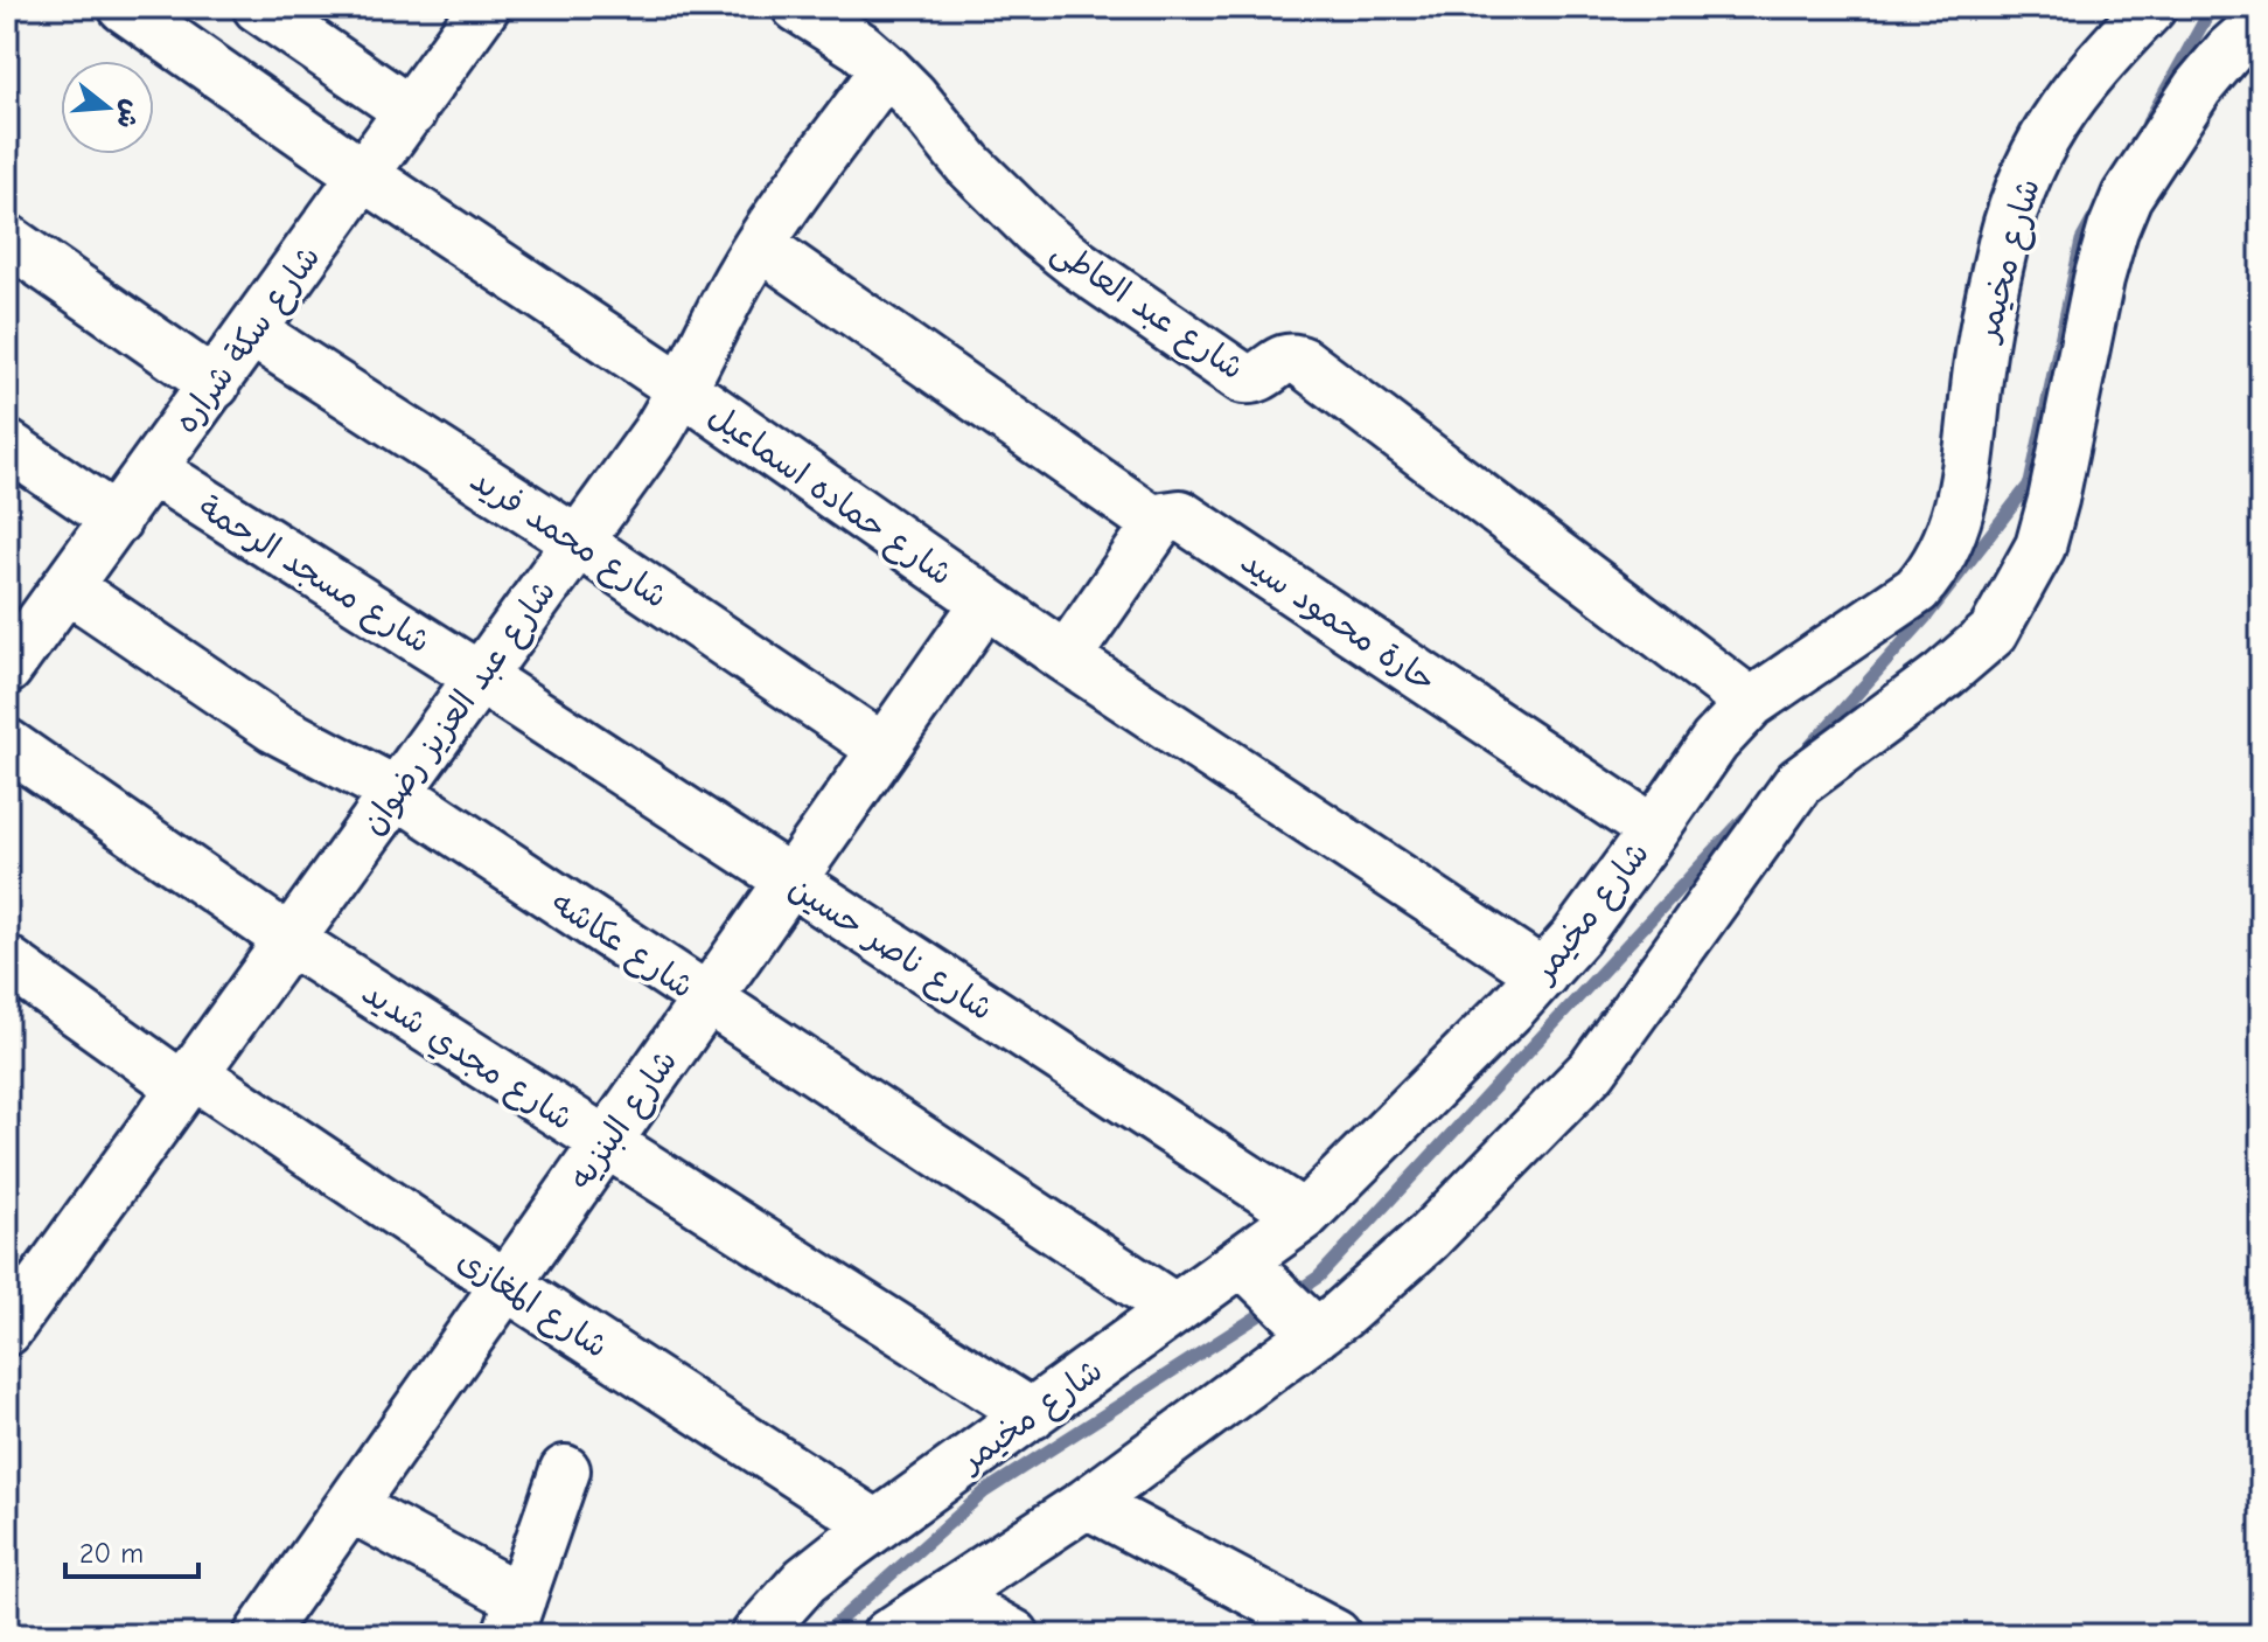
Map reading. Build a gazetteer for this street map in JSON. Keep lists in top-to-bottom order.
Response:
{
  "streets": {
    "street": [
      "شارع مخيمر",
      "شارع عبد العاطى",
      "شارع سكة شراره",
      "شارع حماده اسماعيل",
      "شارع محمد فريد",
      "شارع مسجد الرحمة",
      "حارة محمود سيد",
      "شارع عبد العزيز رضوان",
      "شارع عكاشه",
      "شارع ناصر حسين",
      "شارع مجدي شديد",
      "شارع البنزيه",
      "شارع المغازى"
    ]
  },
  "crossings": [
    ["شارع مخيمر", "شارع عبد العاطى"],
    ["شارع مخيمر", "شارع حماده اسماعيل"],
    ["شارع مخيمر", "حارة محمود سيد"],
    ["شارع مخيمر", "شارع عكاشه"],
    ["شارع مخيمر", "شارع ناصر حسين"],
    ["شارع مخيمر", "شارع مجدي شديد"],
    ["شارع مخيمر", "شارع المغازى"],
    ["شارع عبد العاطى", "شارع عبد العزيز رضوان"],
    ["شارع سكة شراره", "شارع حماده اسماعيل"],
    ["شارع سكة شراره", "شارع محمد فريد"],
    ["شارع سكة شراره", "شارع مسجد الرحمة"],
    ["شارع سكة شراره", "شارع عكاشه"],
    ["شارع حماده اسماعيل", "شارع عبد العزيز رضوان"],
    ["شارع حماده اسماعيل", "شارع البنزيه"],
    ["شارع محمد فريد", "شارع عبد العزيز رضوان"],
    ["شارع محمد فريد", "شارع البنزيه"],
    ["شارع مسجد الرحمة", "شارع عبد العزيز رضوان"],
    ["شارع مسجد الرحمة", "شارع ناصر حسين"],
    ["شارع عبد العزيز رضوان", "شارع عكاشه"],
    ["شارع عبد العزيز رضوان", "شارع ناصر حسين"],
    ["شارع عبد العزيز رضوان", "شارع مجدي شديد"],
    ["شارع عبد العزيز رضوان", "شارع المغازى"],
    ["شارع عكاشه", "شارع البنزيه"],
    ["شارع ناصر حسين", "شارع البنزيه"],
    ["شارع مجدي شديد", "شارع البنزيه"],
    ["شارع البنزيه", "شارع المغازى"]
  ],
  "scale_bar": "20 m",
  "north": "right"
}
